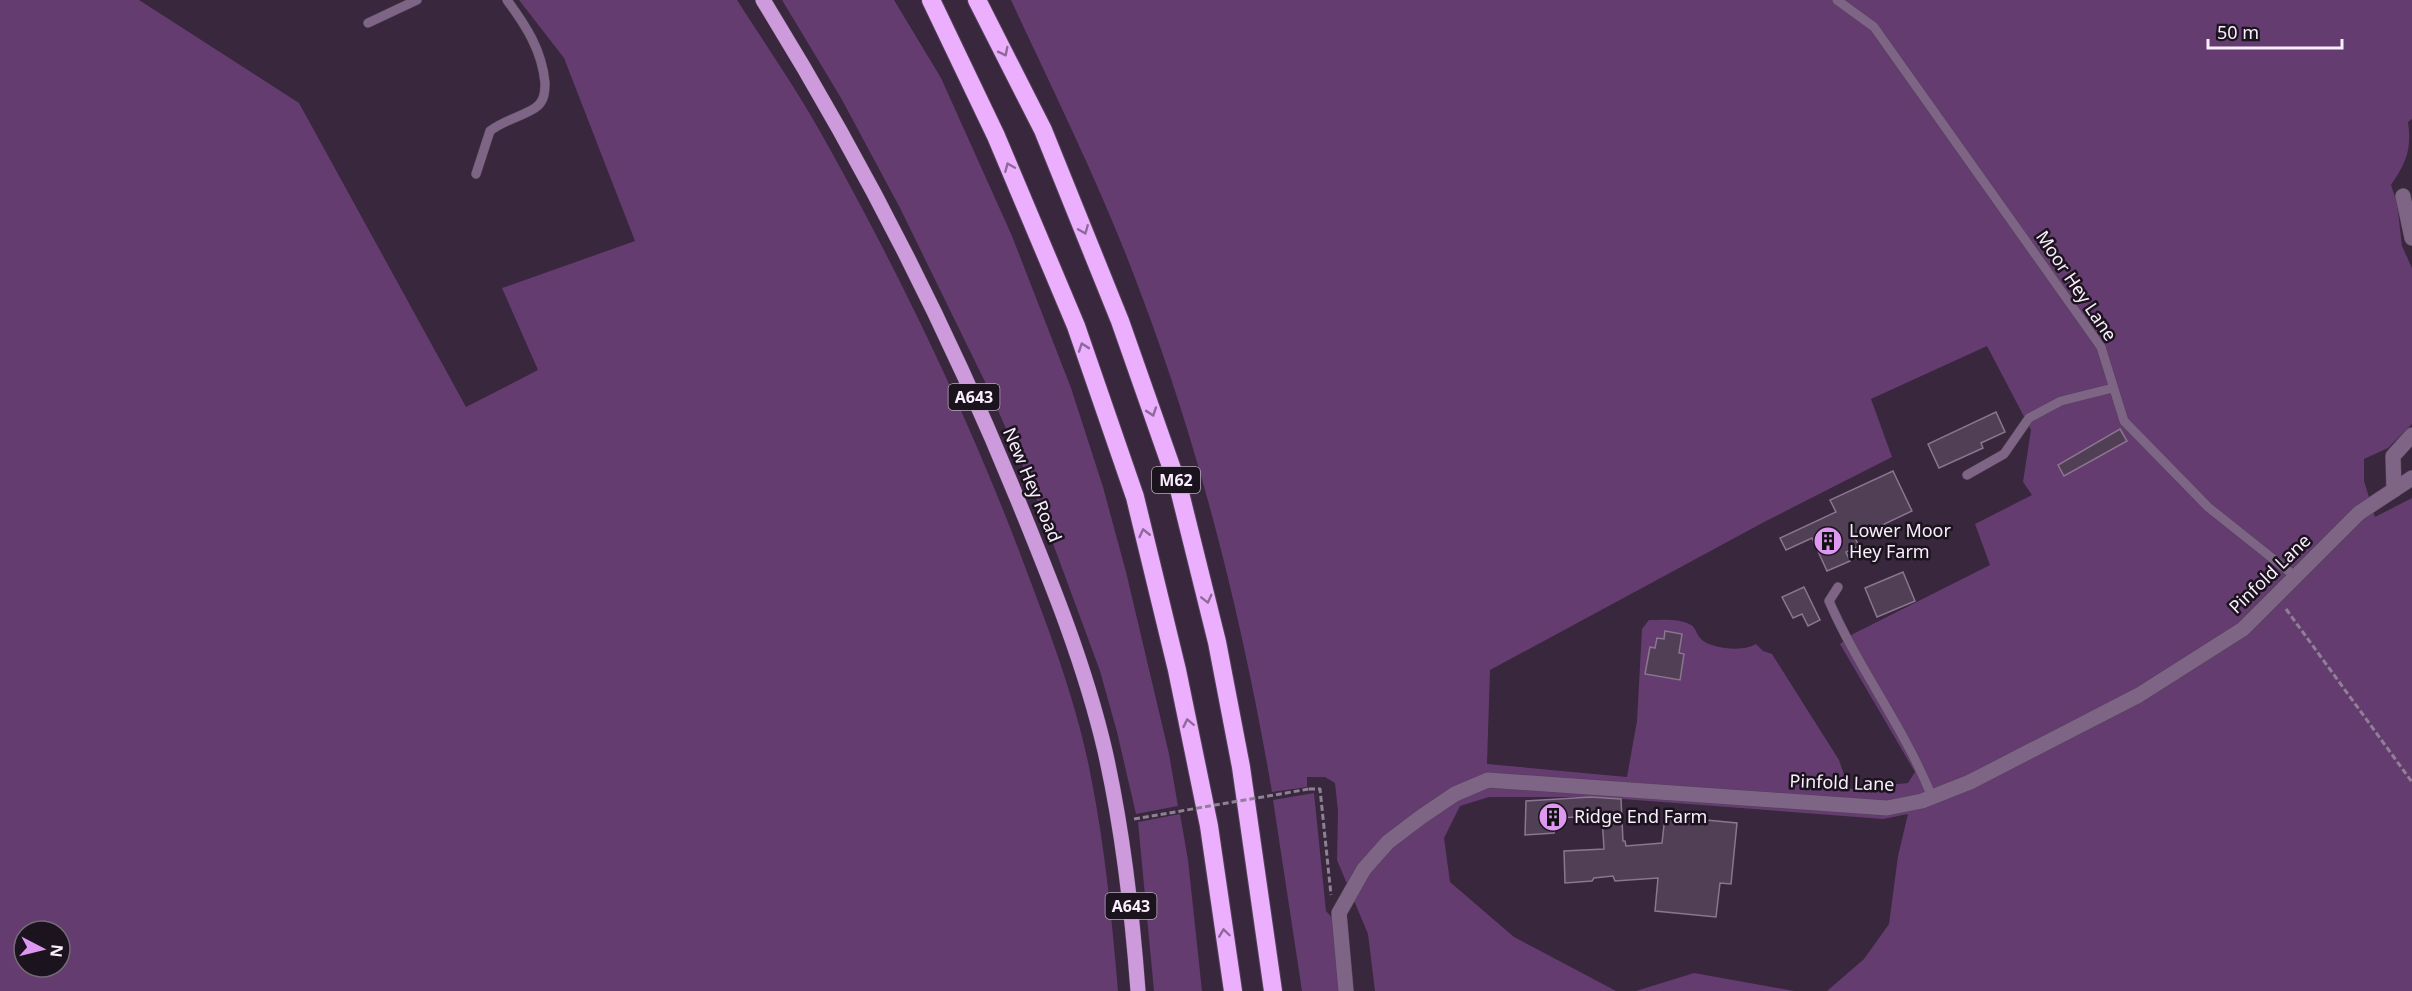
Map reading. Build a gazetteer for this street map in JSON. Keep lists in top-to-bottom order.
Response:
{
  "streets": {
    "highway": ["M62"],
    "main road": ["A643", "New Hey Road"],
    "street": ["Pinfold Lane"],
    "lane": ["Moor Hey Lane"]
  },
  "crossings": [
    ["Moor Hey Lane", "Pinfold Lane"]
  ],
  "places": {
    "building": ["Lower Moor Hey Farm", "Ridge End Farm"]
  },
  "scale_bar": "50 m",
  "north": "right"
}
